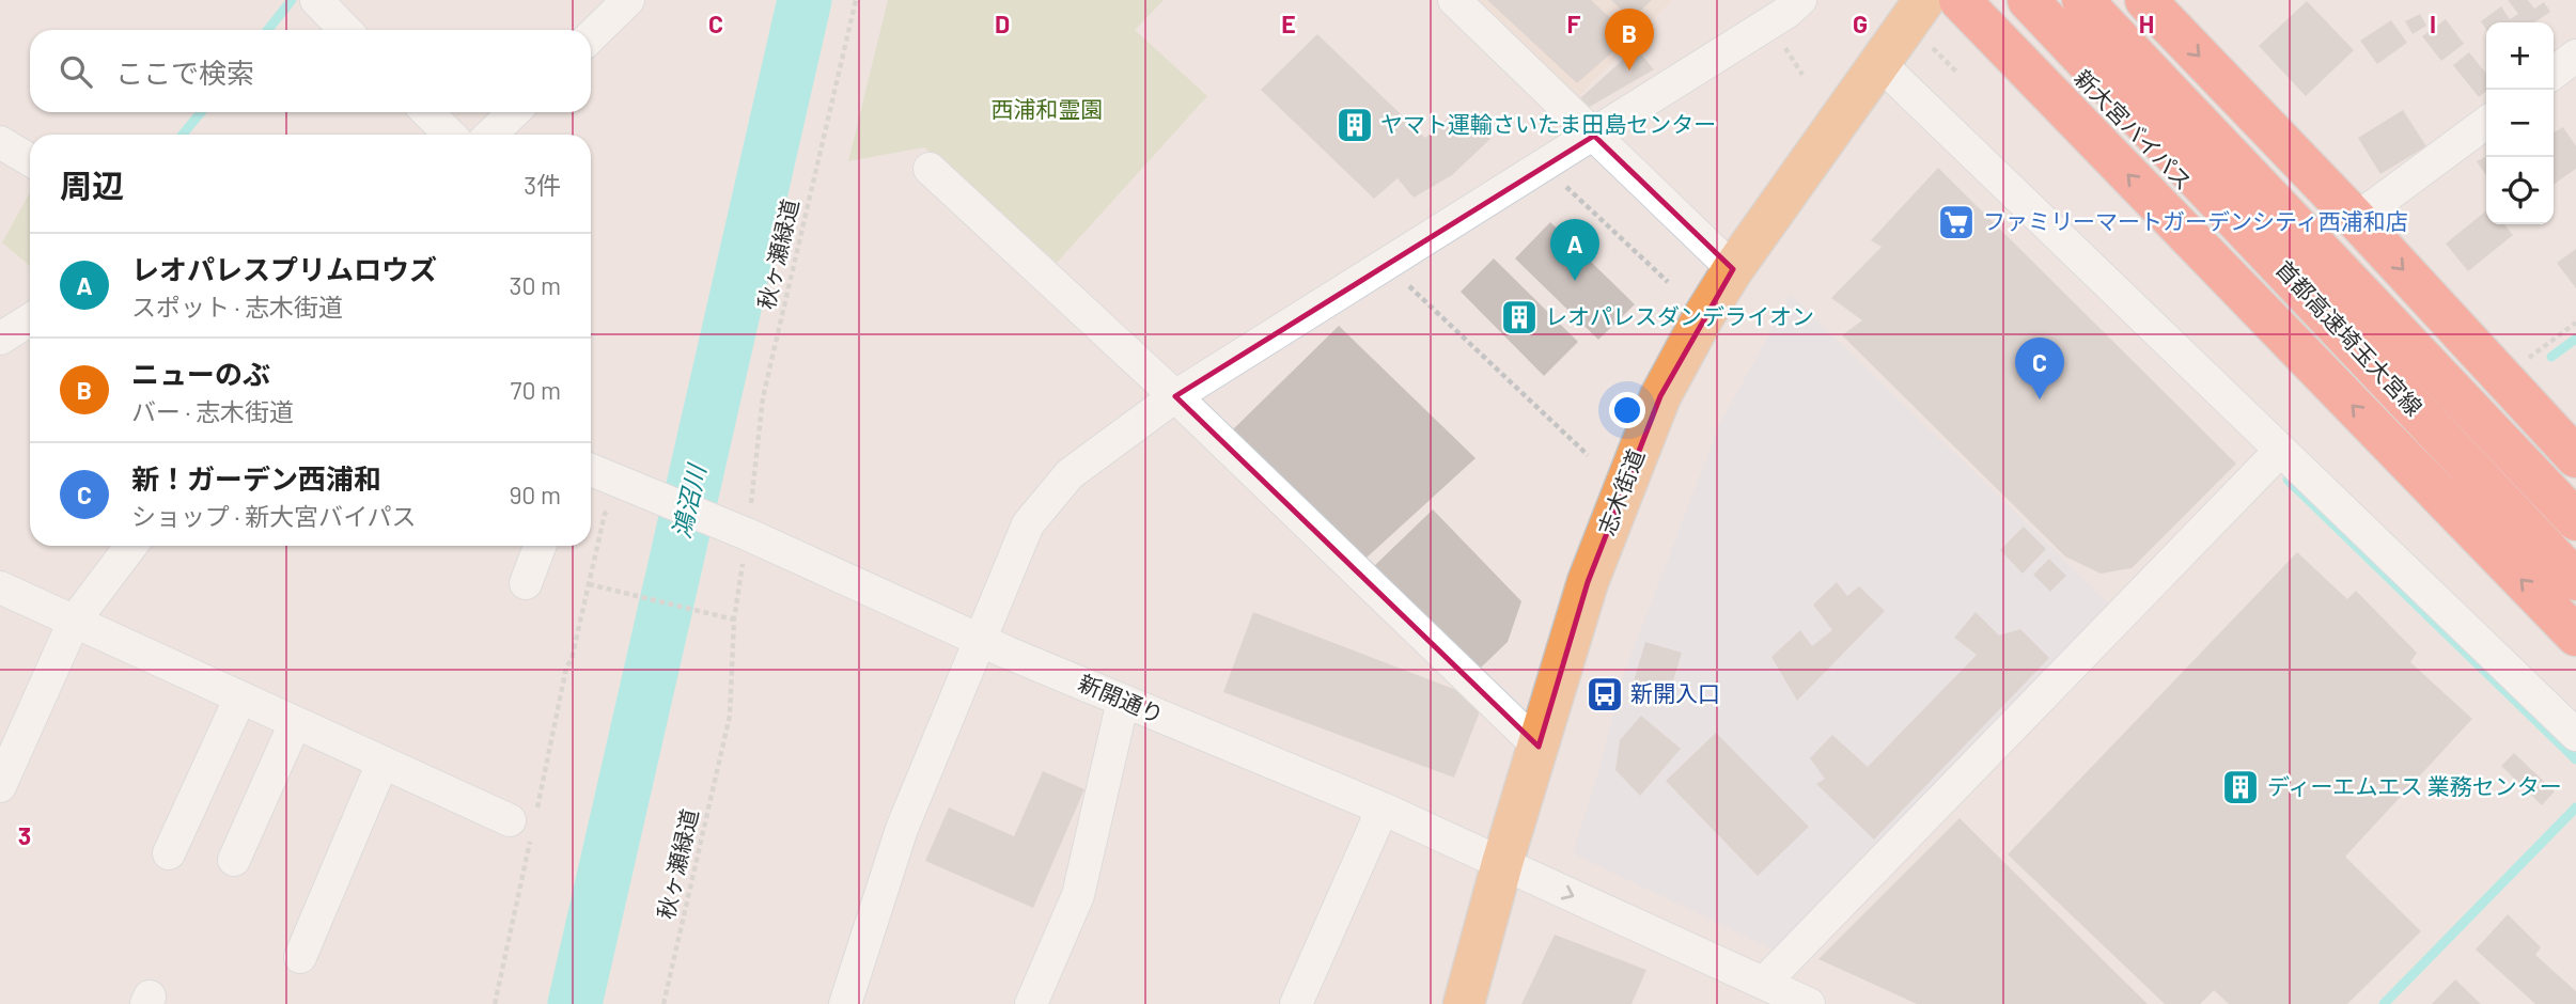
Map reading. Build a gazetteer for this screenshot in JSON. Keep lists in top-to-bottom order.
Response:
{
  "streets": {
    "highway": ["新大宮バイパス", "首都高速埼玉大宮線"],
    "main road": ["志木街道"],
    "street": ["新開通り"],
    "path": ["秋ヶ瀬緑道"]
  },
  "crossings": [
    ["新大宮バイパス", "首都高速埼玉大宮線"],
    ["秋ヶ瀬緑道", "新開通り"],
    ["志木街道", "新開通り"]
  ],
  "water": ["鴻沼川"],
  "parks": ["西浦和霊園"],
  "places": {
    "building": ["ヤマト運輸さいたま田島センター", "レオパレスダンデライオン", "ディーエムエス 業務センター"],
    "supermarket": ["ファミリーマートガーデンシティ西浦和店"],
    "bus stop": ["新開入口"]
  },
  "page": {
    "pins": ["B", "A", "C"],
    "map_buttons": ["+", "−"],
    "search": "ここで検索",
    "heading": ["周辺", "3件"],
    "list": [
      {
        "mark": "A",
        "name": "レオパレスプリムロウズ",
        "note": "スポット · 志木街道",
        "value": "30 m"
      },
      {
        "mark": "B",
        "name": "ニューのぶ",
        "note": "バー · 志木街道",
        "value": "70 m"
      },
      {
        "mark": "C",
        "name": "新！ガーデン西浦和",
        "note": "ショップ · 新大宮バイパス",
        "value": "90 m"
      }
    ]
  },
  "grid": {
    "columns": [
      "C",
      "D",
      "E",
      "F",
      "G",
      "H",
      "I"
    ],
    "rows": ["3"]
  }
}
